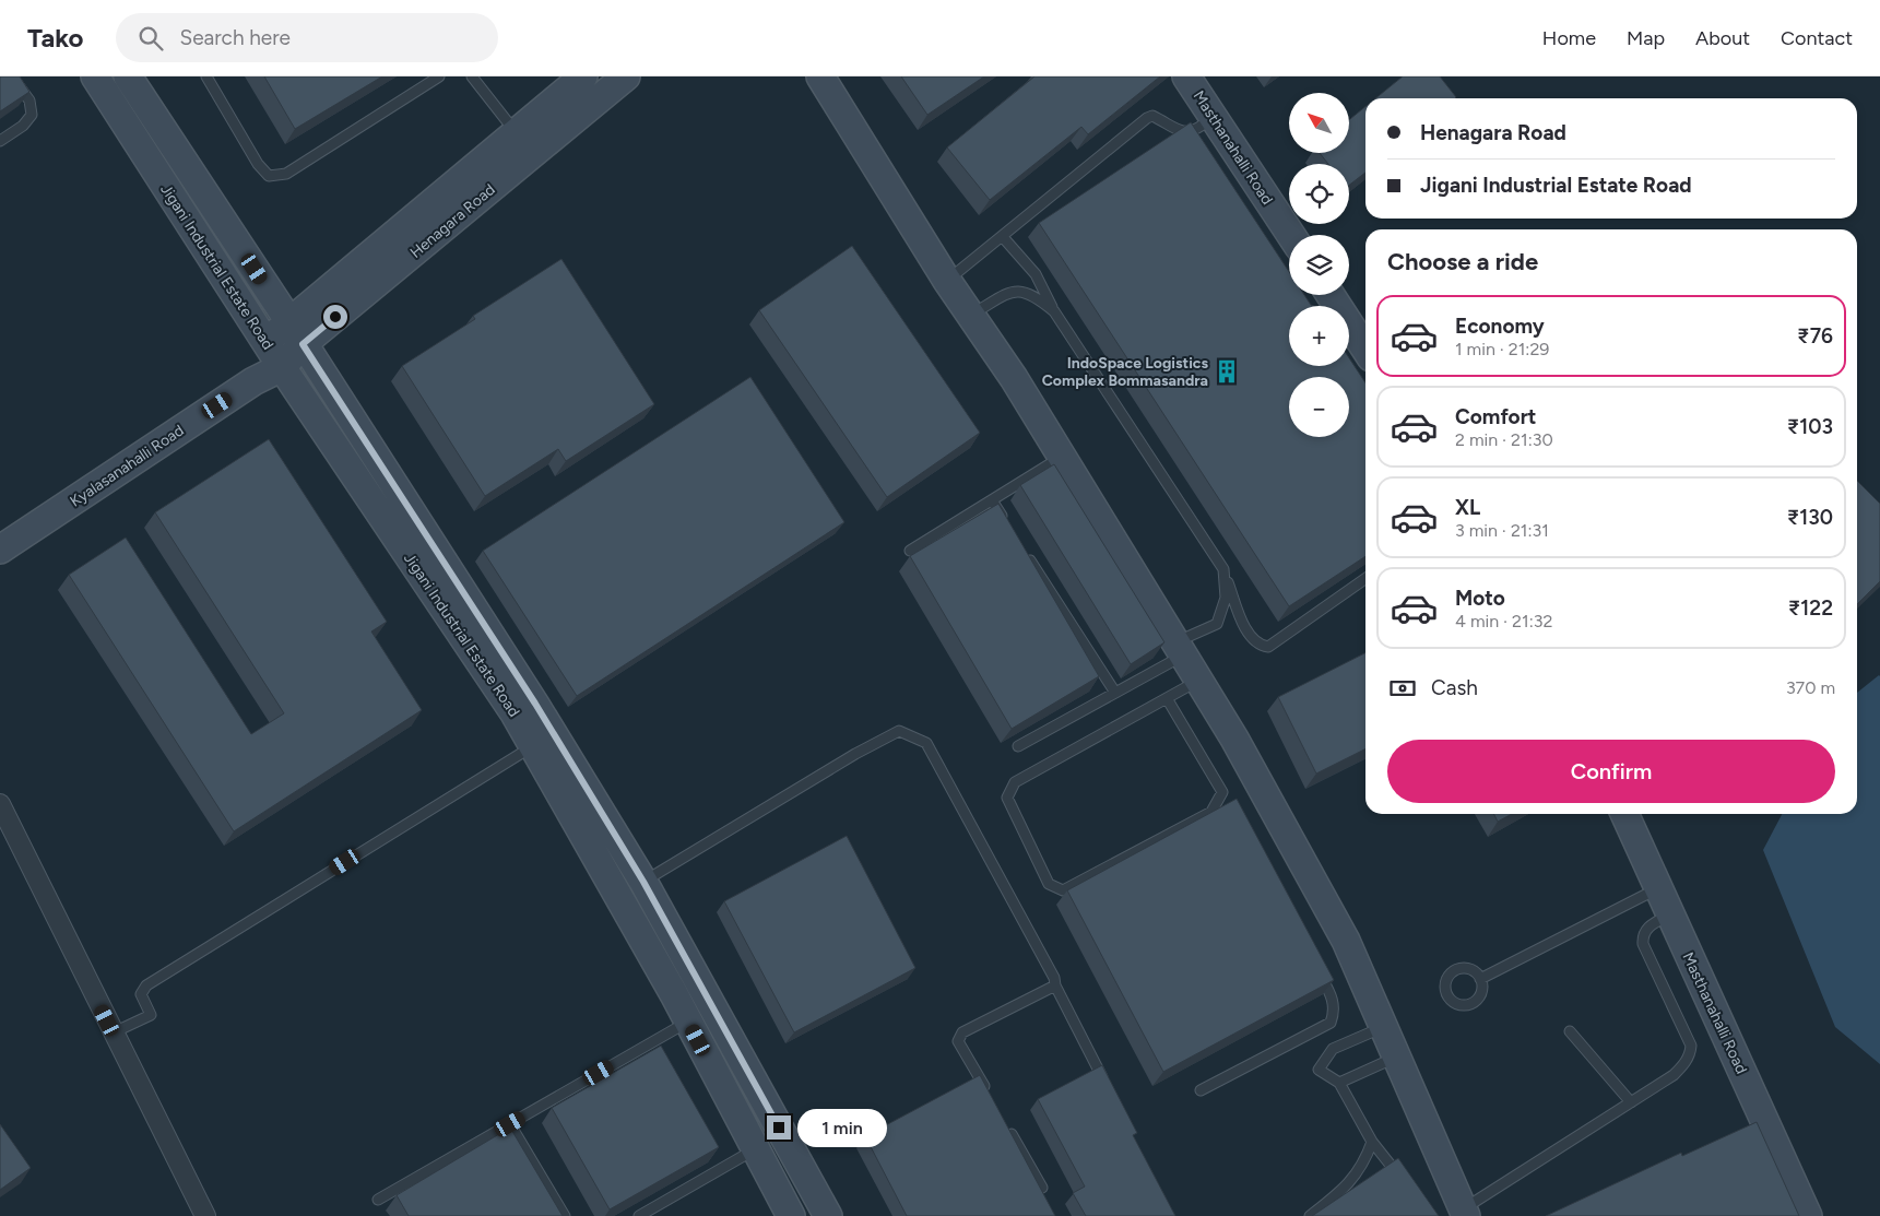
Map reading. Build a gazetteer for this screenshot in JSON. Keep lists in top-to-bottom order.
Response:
{
  "streets": {
    "street": [
      "Masthanahalli Road",
      "Henagara Road",
      "Jigani Industrial Estate Road",
      "Kyalasanahalli Road"
    ]
  },
  "crossings": [
    ["Henagara Road", "Jigani Industrial Estate Road"],
    ["Henagara Road", "Kyalasanahalli Road"],
    ["Jigani Industrial Estate Road", "Kyalasanahalli Road"]
  ],
  "places": {
    "building": ["IndoSpace Logistics Complex Bommasandra"]
  },
  "north": "top left",
  "page": {
    "header": "Tako",
    "search": "Search here",
    "nav": [
      "Home",
      "Map",
      "About",
      "Contact"
    ],
    "map_buttons": ["+", "−"],
    "banner": ["Henagara Road", "Jigani Industrial Estate Road"],
    "heading": "Choose a ride",
    "list": [
      {
        "name": "Economy",
        "note": "1 min · 21:29",
        "value": "₹76"
      },
      {
        "name": "Comfort",
        "note": "2 min · 21:30",
        "value": "₹103"
      },
      {
        "name": "XL",
        "note": "3 min · 21:31",
        "value": "₹130"
      },
      {
        "name": "Moto",
        "note": "4 min · 21:32",
        "value": "₹122"
      }
    ],
    "pay": ["Cash", "370 m"],
    "buttons": "Confirm",
    "bubble": "1 min"
  }
}
